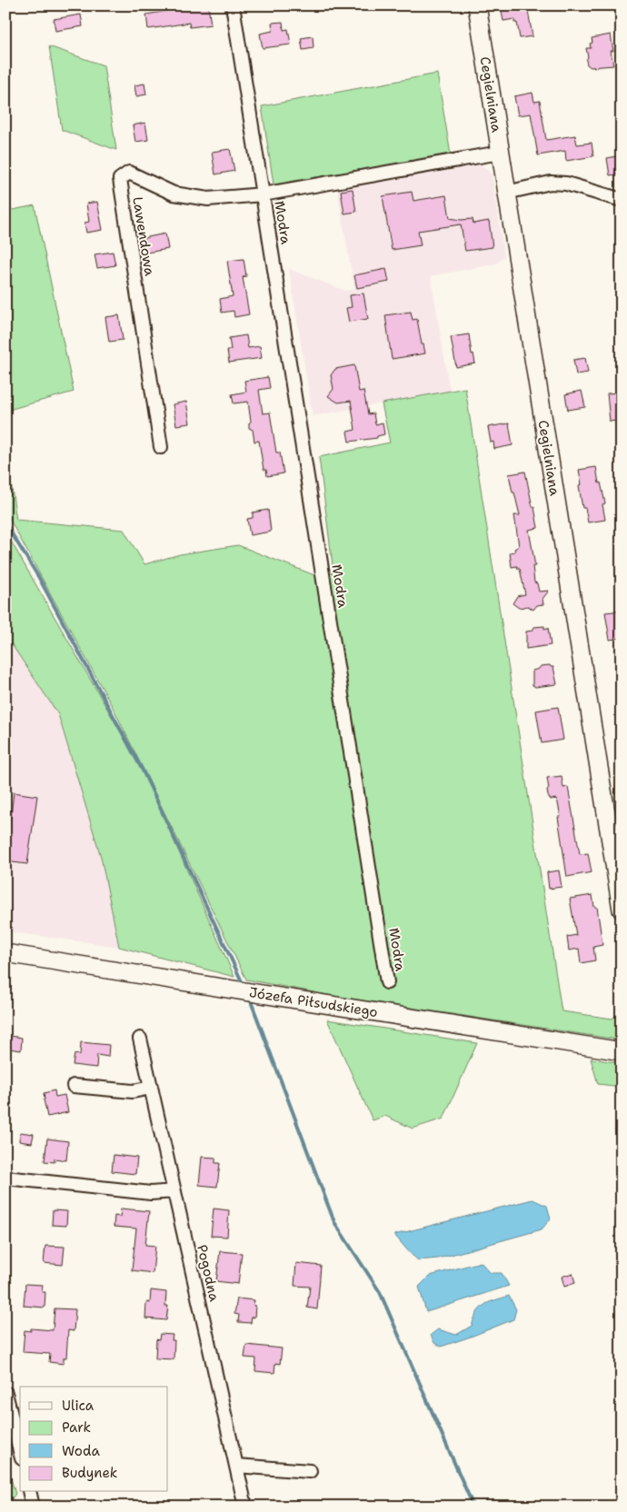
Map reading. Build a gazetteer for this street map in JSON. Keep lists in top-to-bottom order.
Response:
{
  "streets": {
    "street": [
      "Cegielniana",
      "Modra",
      "Lawendowa",
      "Józefa Piłsudskiego",
      "Pogodna"
    ]
  },
  "crossings": [
    ["Cegielniana", "Modra"],
    ["Modra", "Lawendowa"]
  ],
  "legend": [
    "Ulica",
    "Park",
    "Woda",
    "Budynek"
  ]
}
